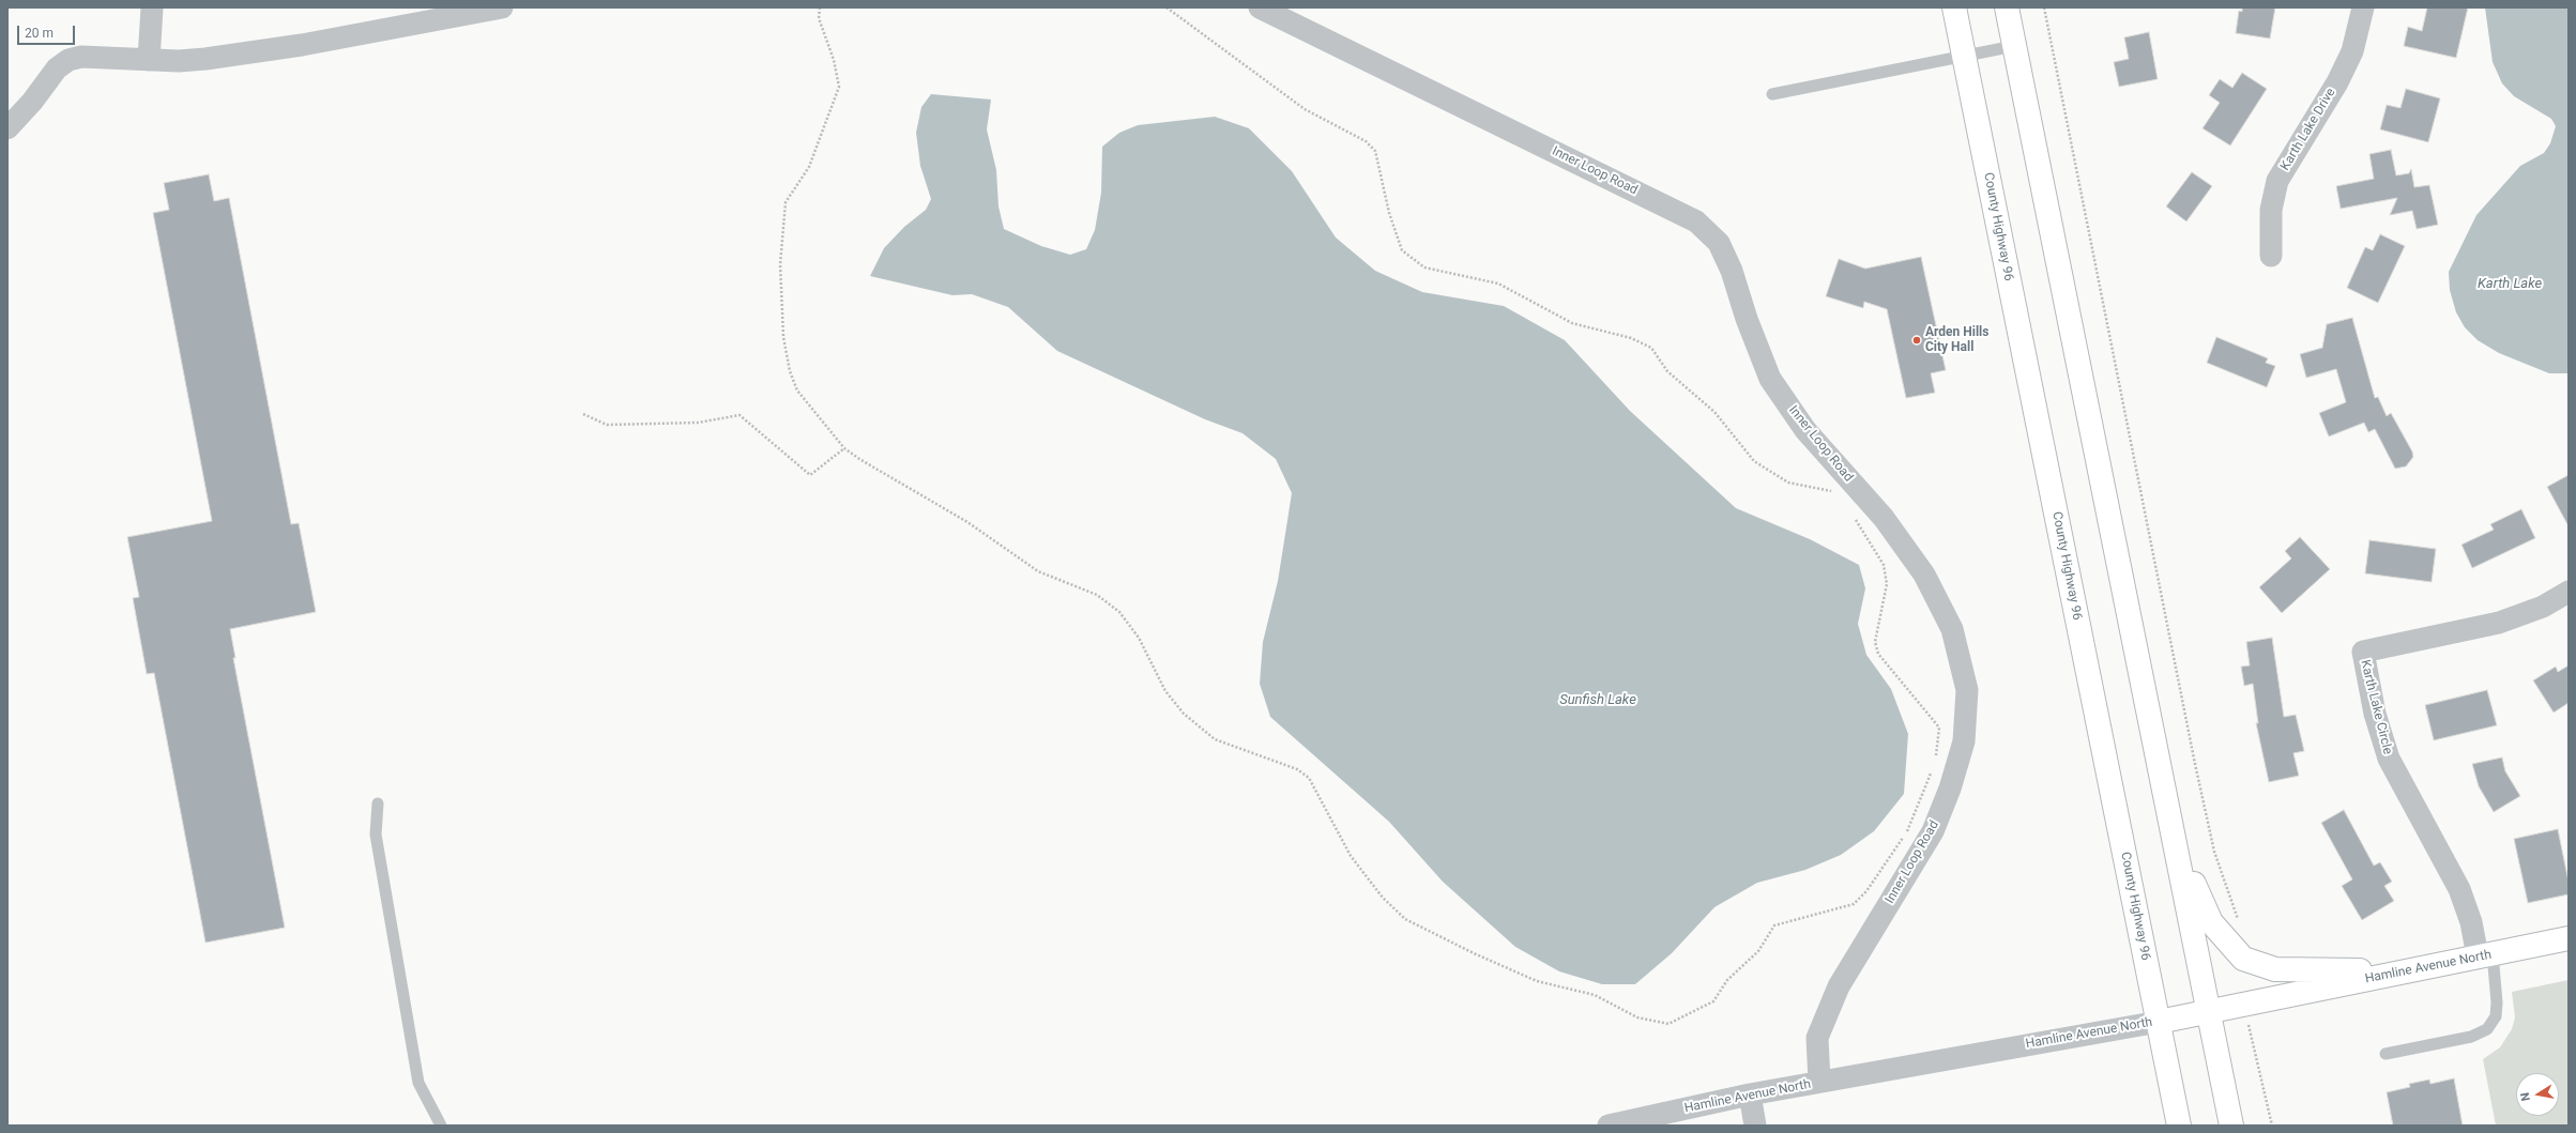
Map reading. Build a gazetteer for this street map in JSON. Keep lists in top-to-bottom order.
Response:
{
  "streets": {
    "main road": ["County Highway 96", "Hamline Avenue North"],
    "street": ["Karth Lake Drive", "Inner Loop Road", "Karth Lake Circle"]
  },
  "crossings": [
    ["Inner Loop Road", "Hamline Avenue North"],
    ["County Highway 96", "Hamline Avenue North"],
    ["Karth Lake Circle", "Hamline Avenue North"]
  ],
  "water": ["Karth Lake", "Sunfish Lake"],
  "places": ["Arden Hills City Hall"],
  "scale_bar": "20 m",
  "north": "left"
}
